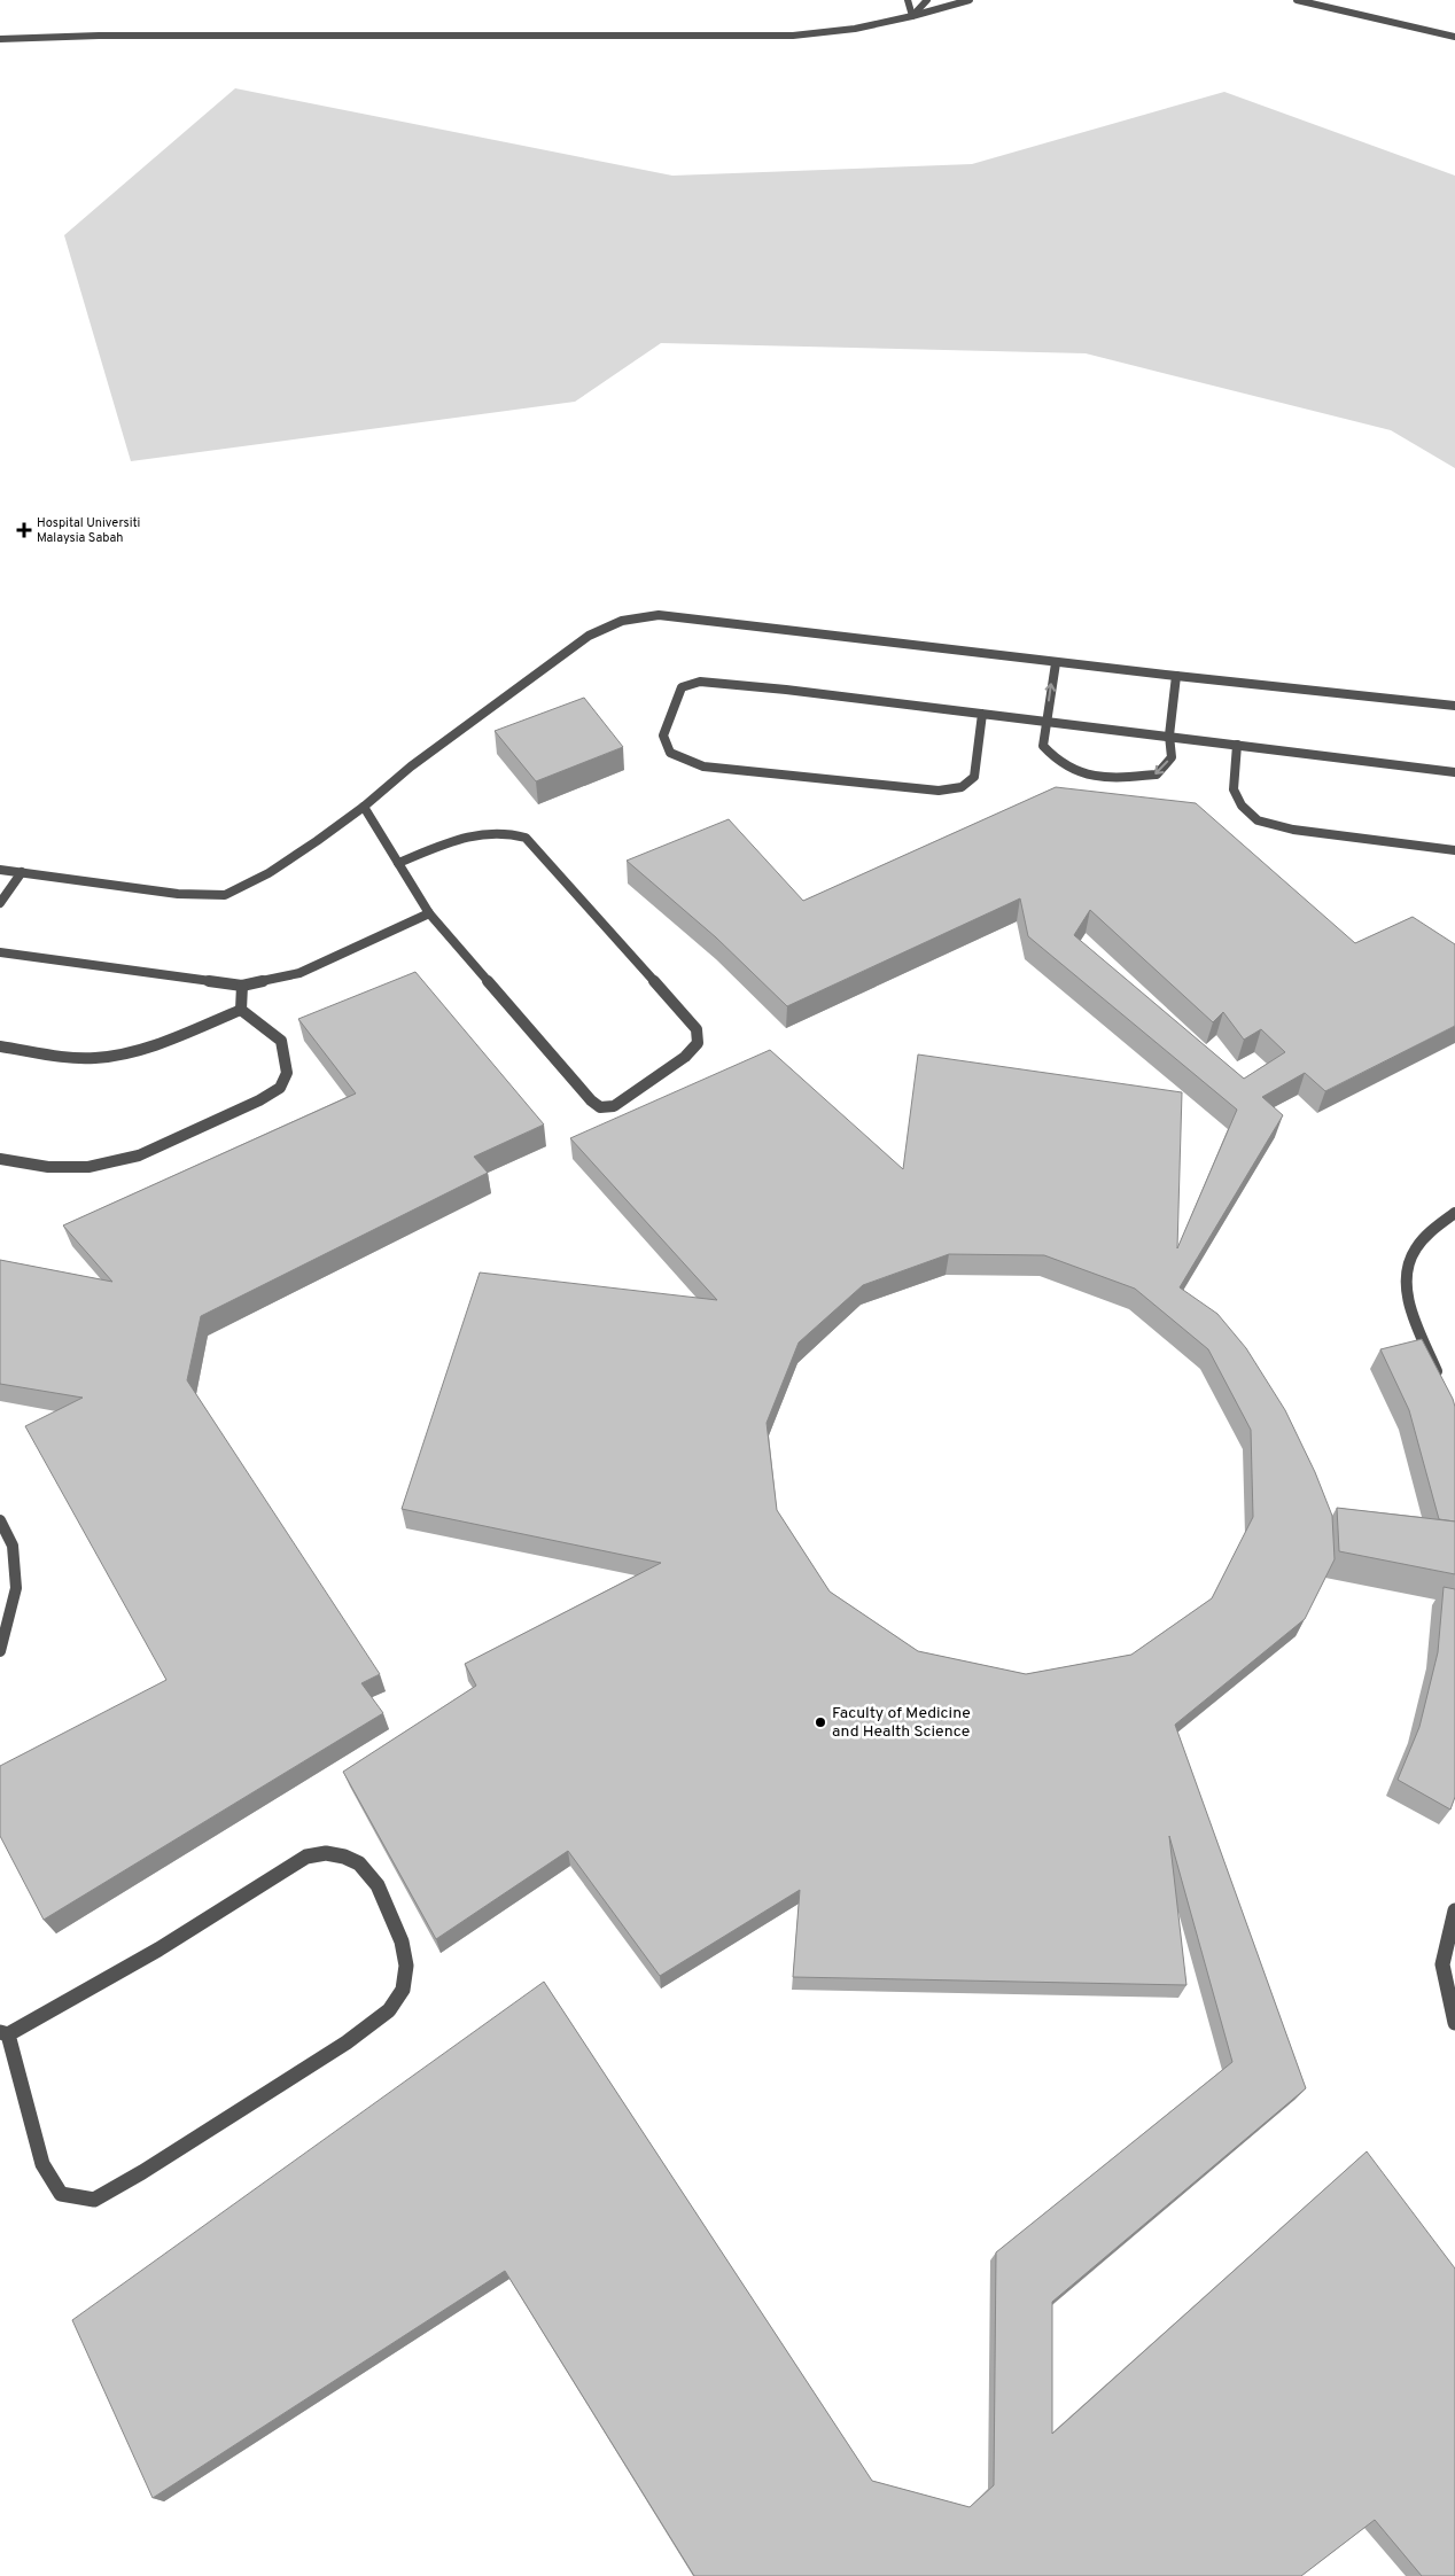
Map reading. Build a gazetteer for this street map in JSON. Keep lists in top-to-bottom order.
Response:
{
  "places": {
    "health": ["Hospital Universiti Malaysia Sabah"],
    "other": ["Faculty of Medicine and Health Science"]
  }
}
